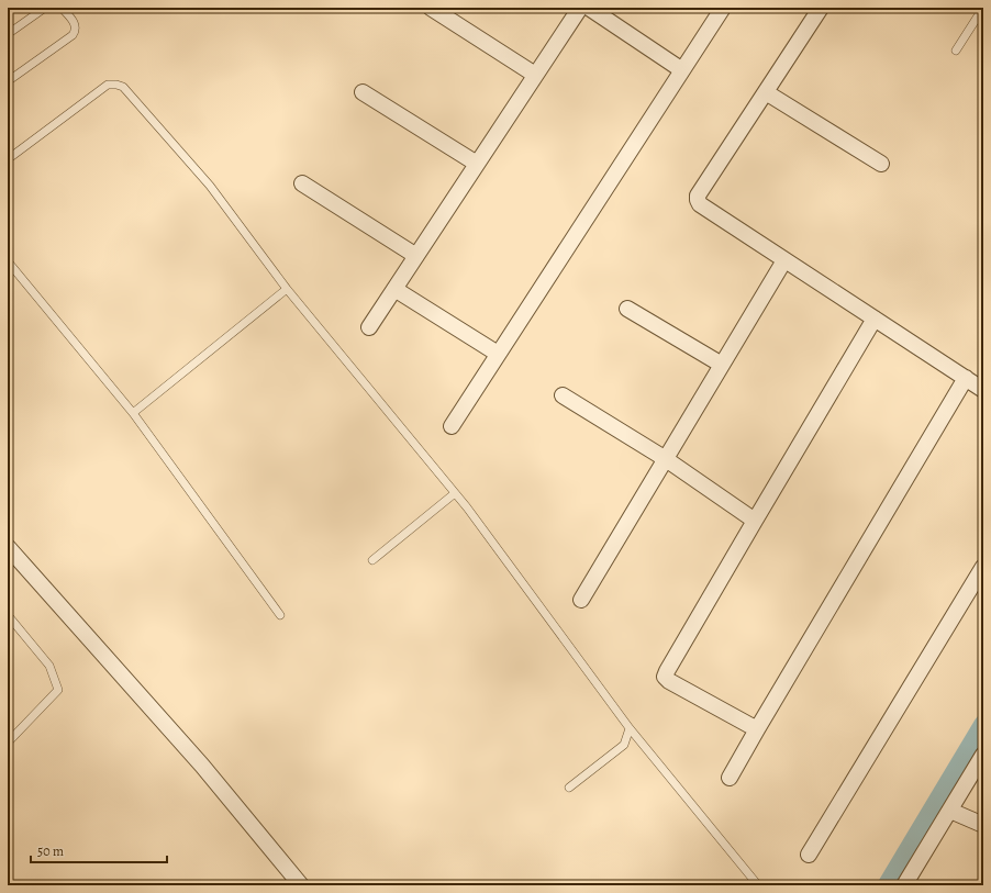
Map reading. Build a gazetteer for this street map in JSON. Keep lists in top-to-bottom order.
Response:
{
  "scale_bar": "50 m"
}
